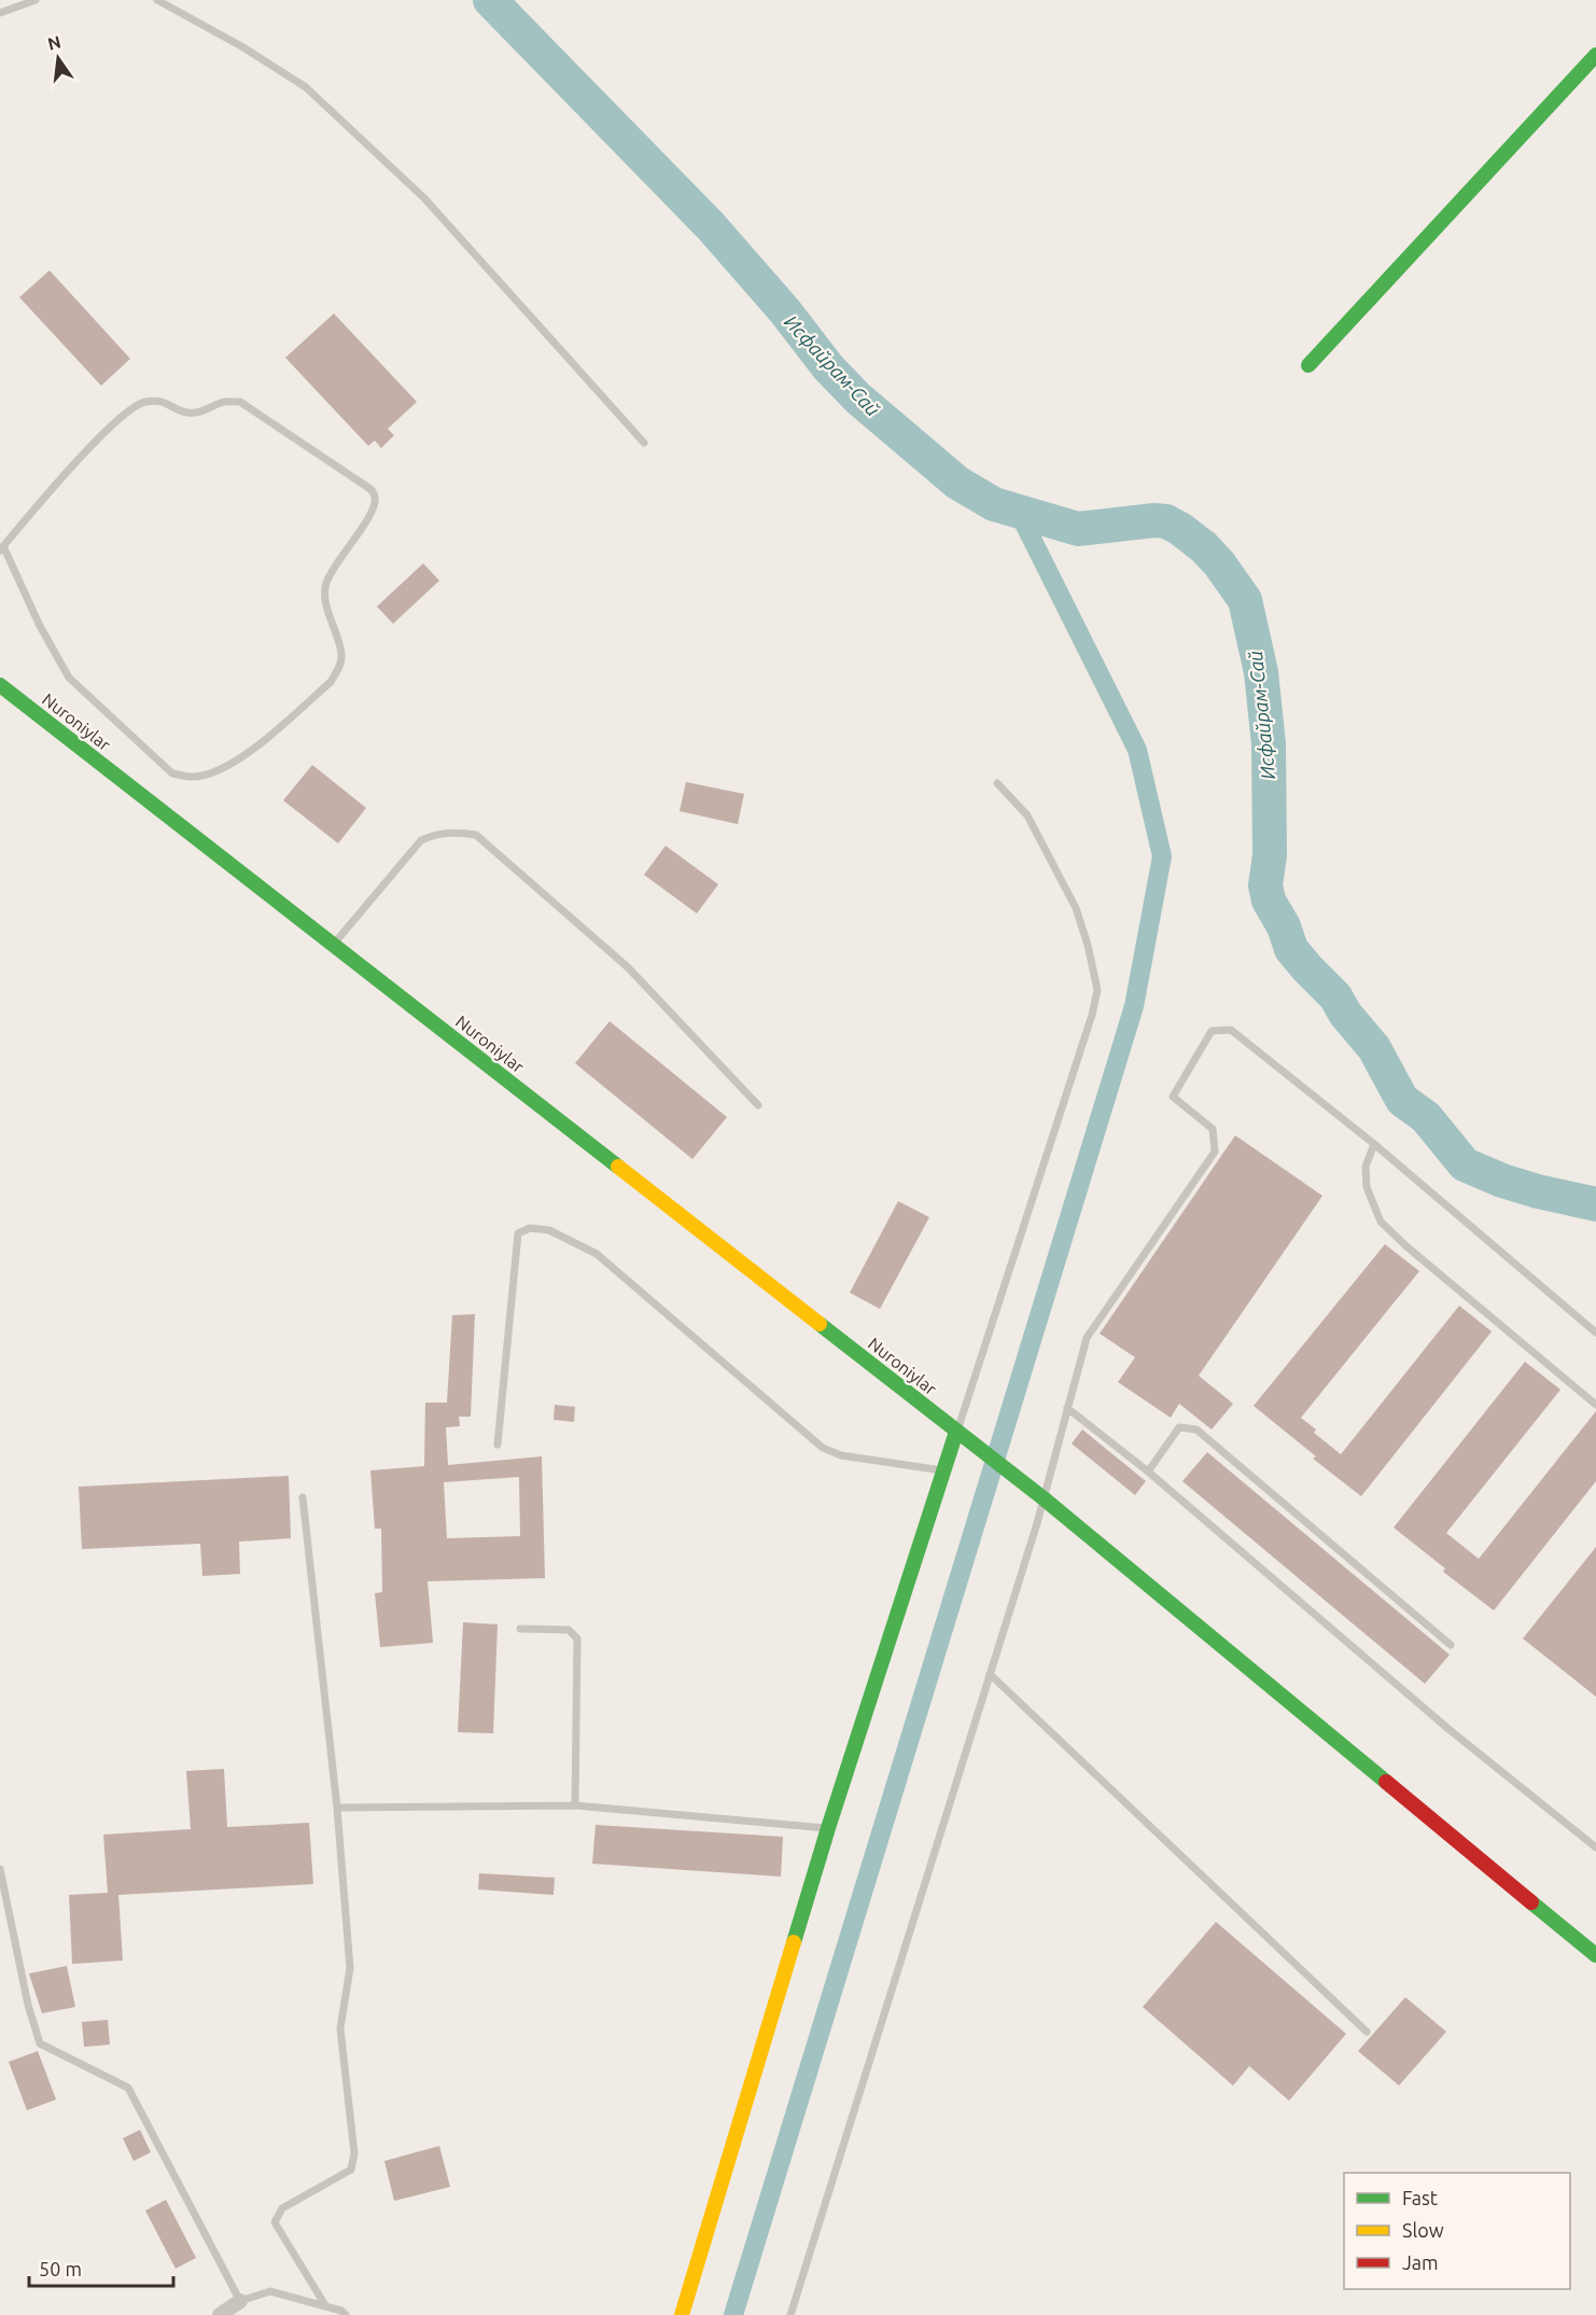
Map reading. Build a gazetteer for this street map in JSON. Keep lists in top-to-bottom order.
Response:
{
  "streets": {
    "main road": ["Nuroniylar"]
  },
  "water": ["Исфайрам-Сай"],
  "legend": ["Fast", "Slow", "Jam"],
  "scale_bar": "50 m",
  "north": "top"
}
